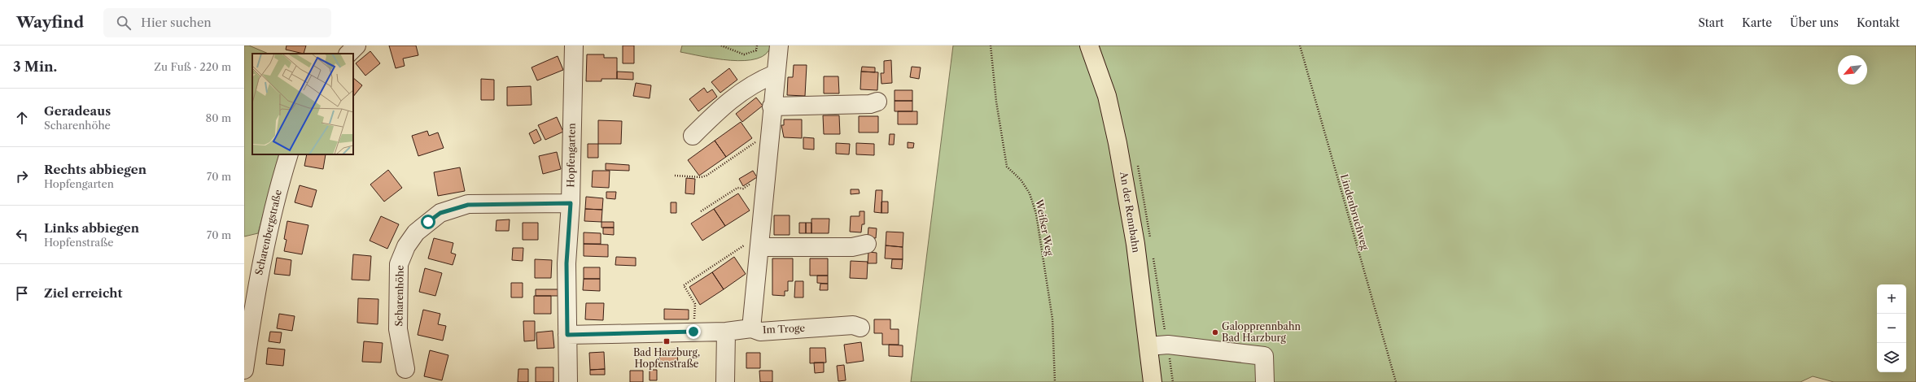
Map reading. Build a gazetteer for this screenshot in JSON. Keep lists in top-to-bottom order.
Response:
{
  "streets": {
    "main road": ["An der Rennbahn"],
    "street": [
      "Hopfengarten",
      "Scharenbergstraße",
      "Scharenhöhe",
      "Im Troge"
    ],
    "path": ["Lindenbruchweg", "Weißer Weg"]
  },
  "crossings": [
    ["Hopfengarten", "Scharenhöhe"]
  ],
  "places": {
    "other": ["Galopprennbahn Bad Harzburg"],
    "transit": ["Bad Harzburg, Hopfenstraße"]
  },
  "north": "bottom left",
  "page": {
    "header": "Wayfind",
    "search": "Hier suchen",
    "nav": [
      "Start",
      "Karte",
      "Über uns",
      "Kontakt"
    ],
    "heading": ["3 Min.", "Zu Fuß · 220 m"],
    "list": [
      ["Geradeaus", "Scharenhöhe", "80 m"],
      ["Rechts abbiegen", "Hopfengarten", "70 m"],
      ["Links abbiegen", "Hopfenstraße", "70 m"],
      "Ziel erreicht"
    ],
    "map_buttons": ["+", "−"]
  }
}
